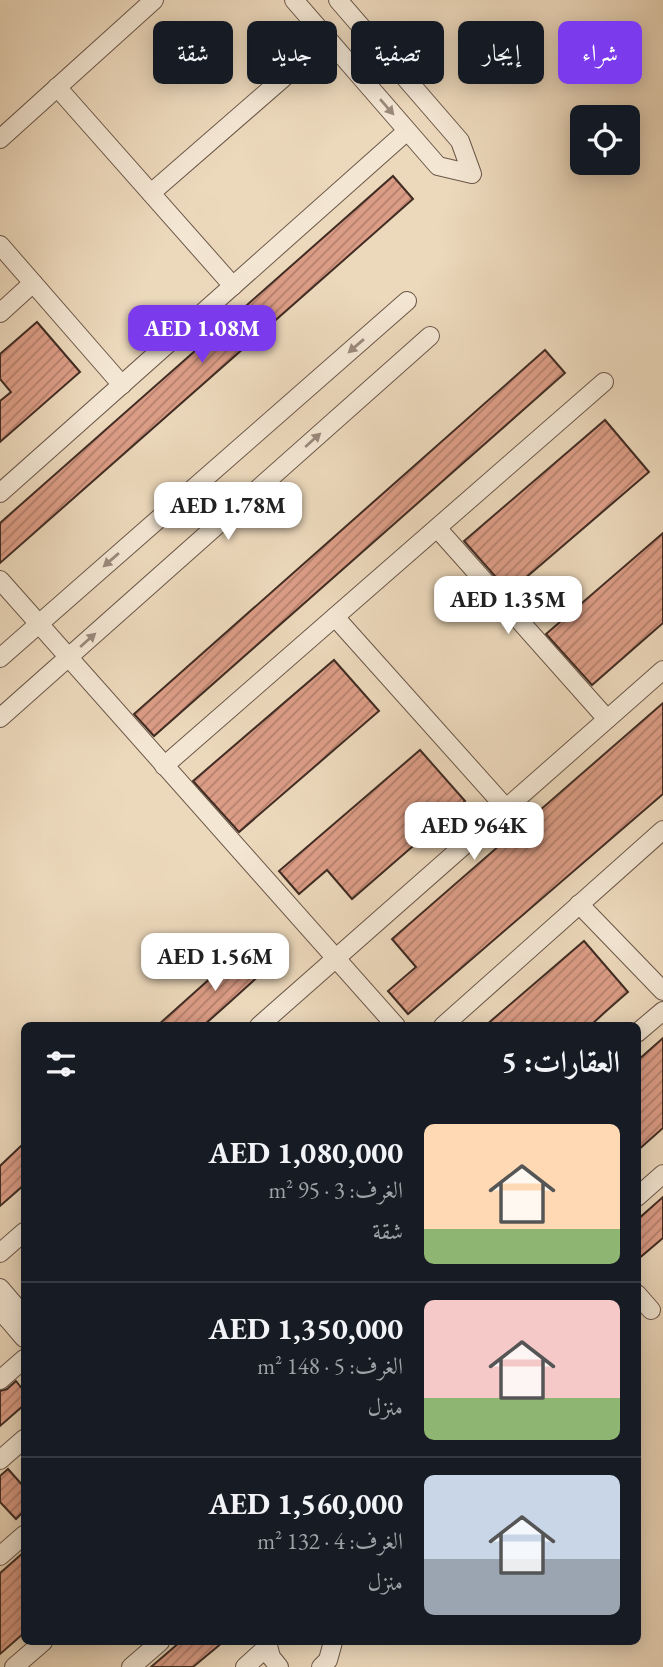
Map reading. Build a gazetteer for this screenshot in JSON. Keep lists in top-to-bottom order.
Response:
{
  "page": {
    "chip": [
      "شراء",
      "إيجار",
      "تصفية",
      "جديد",
      "شقة"
    ],
    "price": [
      "AED 1.08M",
      "AED 1.78M",
      "AED 1.35M",
      "AED 964K",
      "AED 1.56M"
    ],
    "heading": "العقارات: 5",
    "list": [
      {
        "name": "AED 1,080,000",
        "note": "الغرف: 3 · 95 m² · شقة"
      },
      {
        "name": "AED 1,350,000",
        "note": "الغرف: 5 · 148 m² · منزل"
      },
      {
        "name": "AED 1,560,000",
        "note": "الغرف: 4 · 132 m² · منزل"
      }
    ]
  }
}
